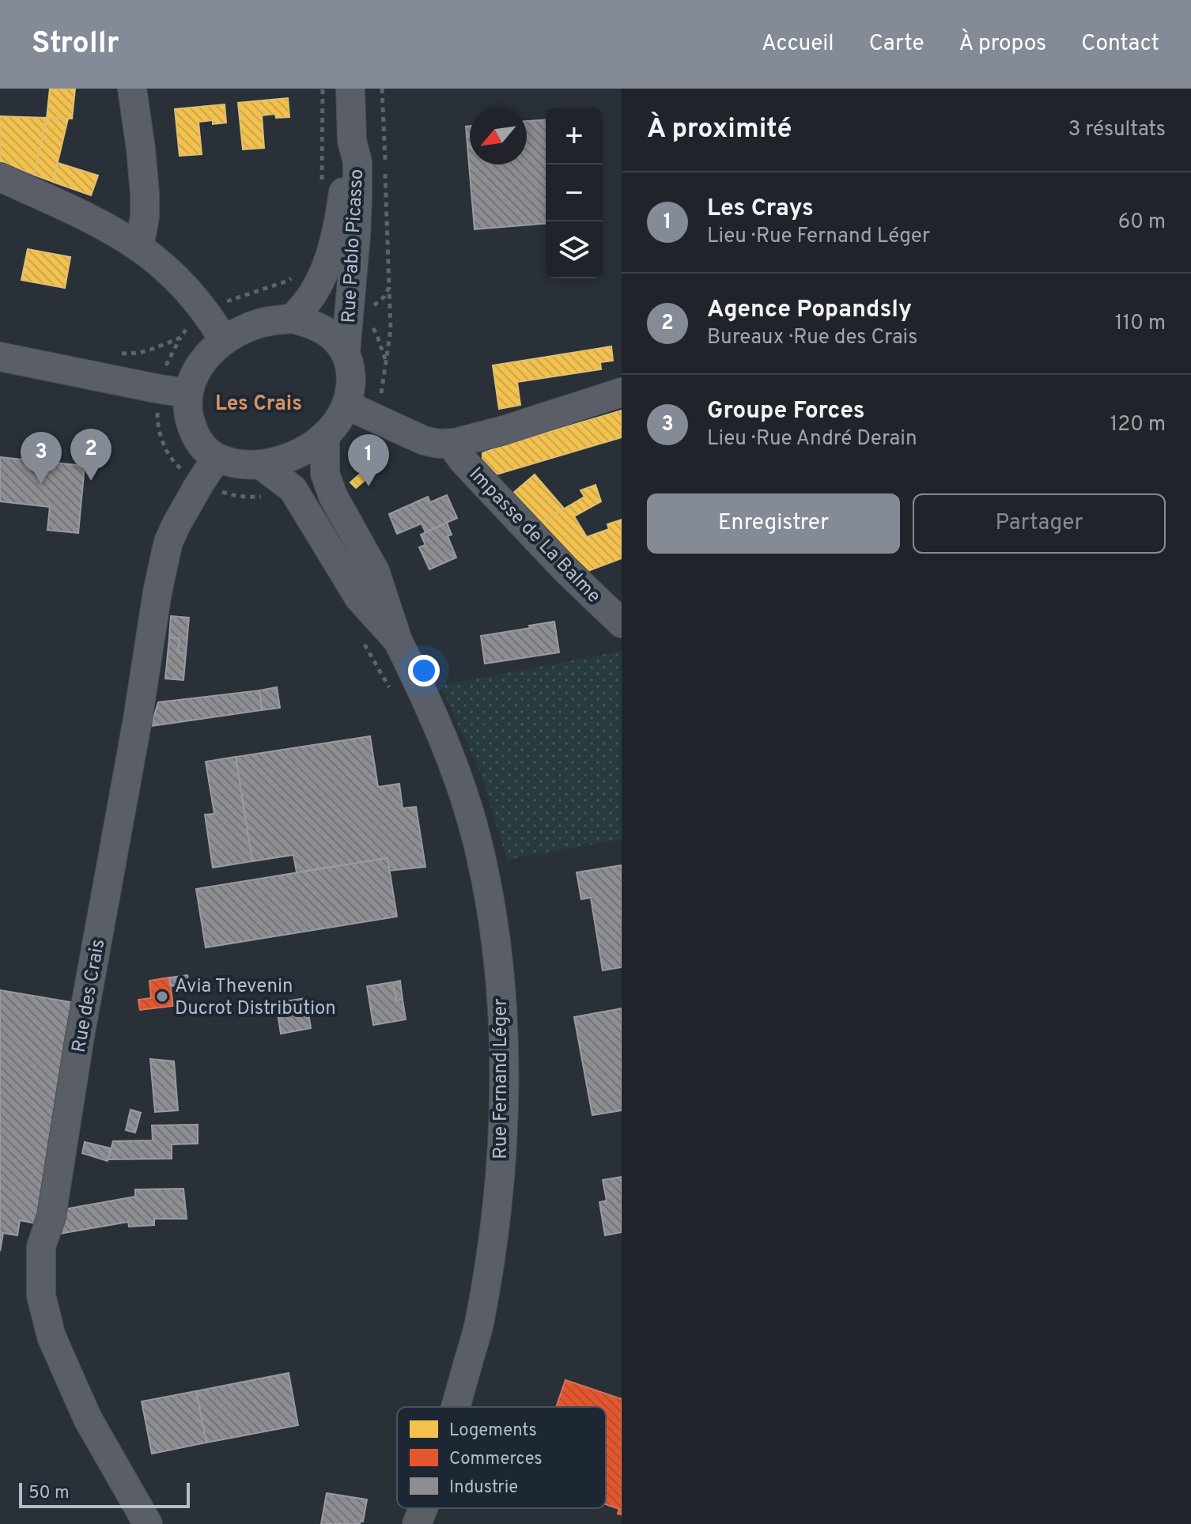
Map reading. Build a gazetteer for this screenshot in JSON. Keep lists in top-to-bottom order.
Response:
{
  "streets": {
    "street": [
      "Rue Pablo Picasso",
      "Impasse de La Balme",
      "Rue des Crais",
      "Rue Fernand Léger"
    ]
  },
  "crossings": [
    ["Rue Pablo Picasso", "Rue des Crais"],
    ["Rue Pablo Picasso", "Rue Fernand Léger"],
    ["Rue des Crais", "Rue Fernand Léger"]
  ],
  "districts": ["Les Crais"],
  "places": ["Avia Thevenin Ducrot Distribution"],
  "legend": ["Logements", "Commerces", "Industrie"],
  "scale_bar": "50 m",
  "north": "bottom left",
  "page": {
    "header": "Strollr",
    "nav": [
      "Accueil",
      "Carte",
      "À propos",
      "Contact"
    ],
    "heading": ["À proximité", "3 résultats"],
    "map_buttons": ["+", "−"],
    "list": [
      {
        "mark": "1",
        "name": "Les Crays",
        "note": "Lieu · Rue Fernand Léger",
        "value": "60 m"
      },
      {
        "mark": "2",
        "name": "Agence Popandsly",
        "note": "Bureaux · Rue des Crais",
        "value": "110 m"
      },
      {
        "mark": "3",
        "name": "Groupe Forces",
        "note": "Lieu · Rue André Derain",
        "value": "120 m"
      }
    ],
    "pins": ["2", "3", "1"],
    "buttons": ["Enregistrer", "Partager"],
    "scale": "50 m"
  }
}
